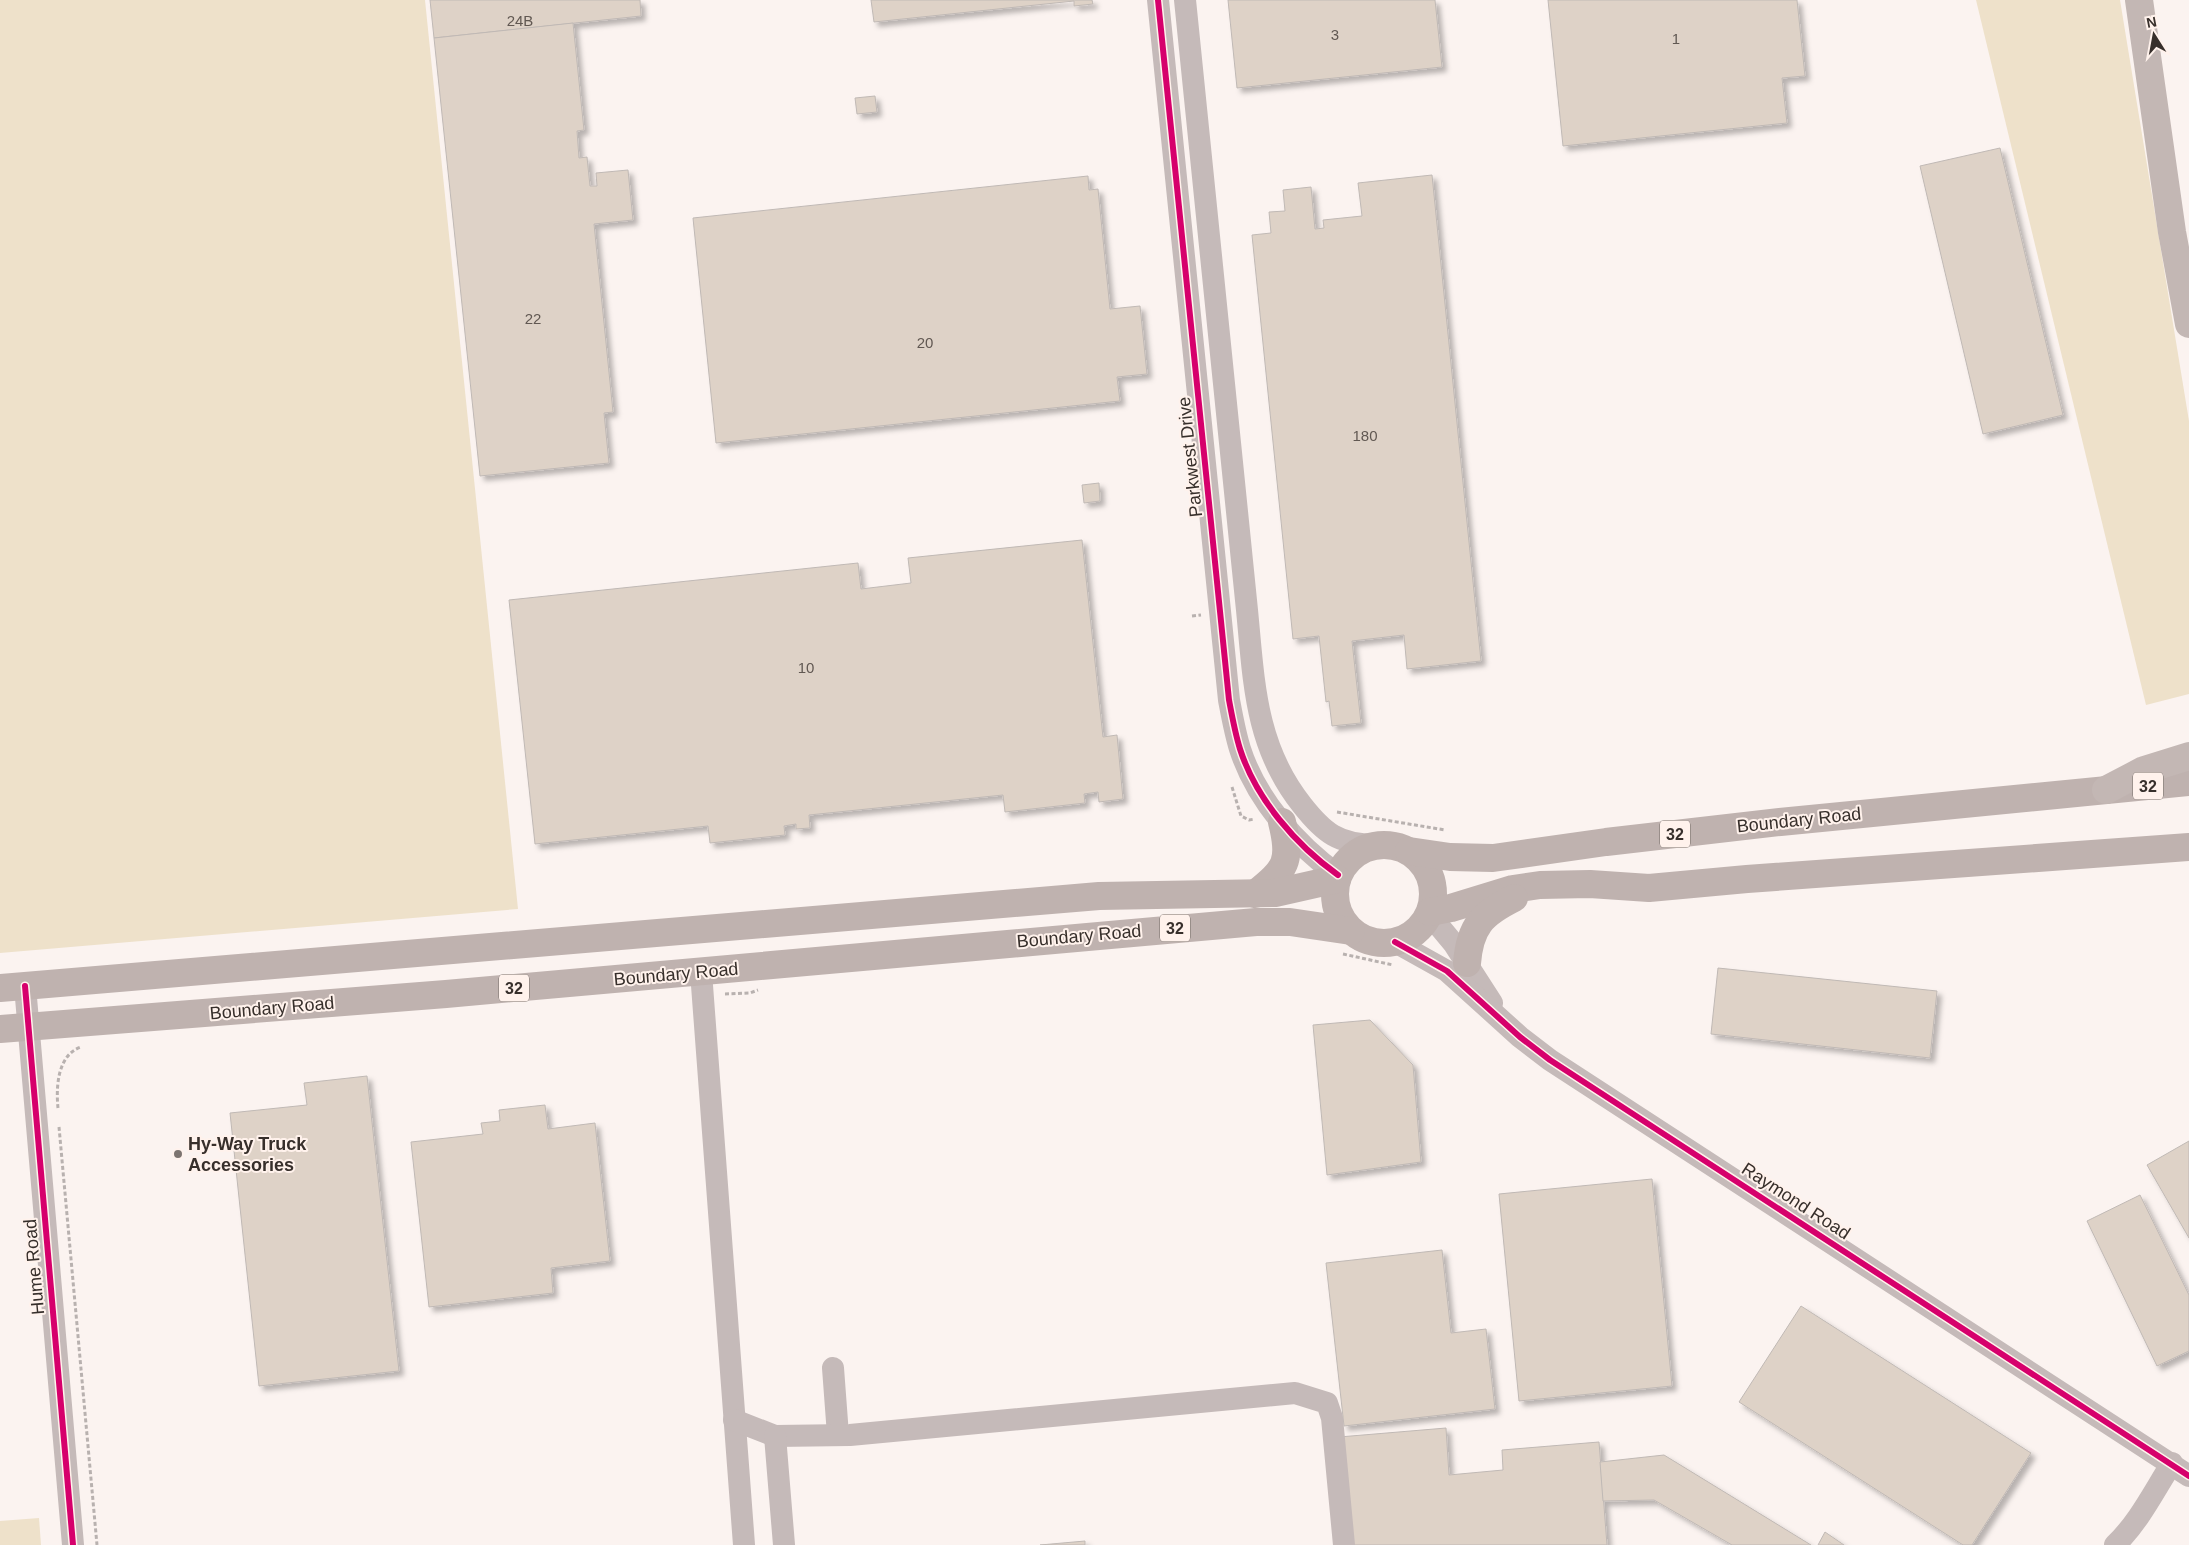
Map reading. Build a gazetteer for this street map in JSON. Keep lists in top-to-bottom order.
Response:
{
  "streets": {
    "main road": ["32", "Boundary Road"],
    "street": ["Parkwest Drive", "Raymond Road", "Hume Road"]
  },
  "crossings": [
    ["Parkwest Drive", "32"],
    ["Parkwest Drive", "Boundary Road"],
    ["Parkwest Drive", "Raymond Road"],
    ["32", "Boundary Road"],
    ["32", "Raymond Road"],
    ["Boundary Road", "Raymond Road"],
    ["Boundary Road", "Hume Road"]
  ],
  "places": ["Hy-Way Truck Accessories"],
  "house_numbers": [
    "24B",
    "3",
    "1",
    "22",
    "20",
    "180",
    "10"
  ],
  "north": "top"
}
